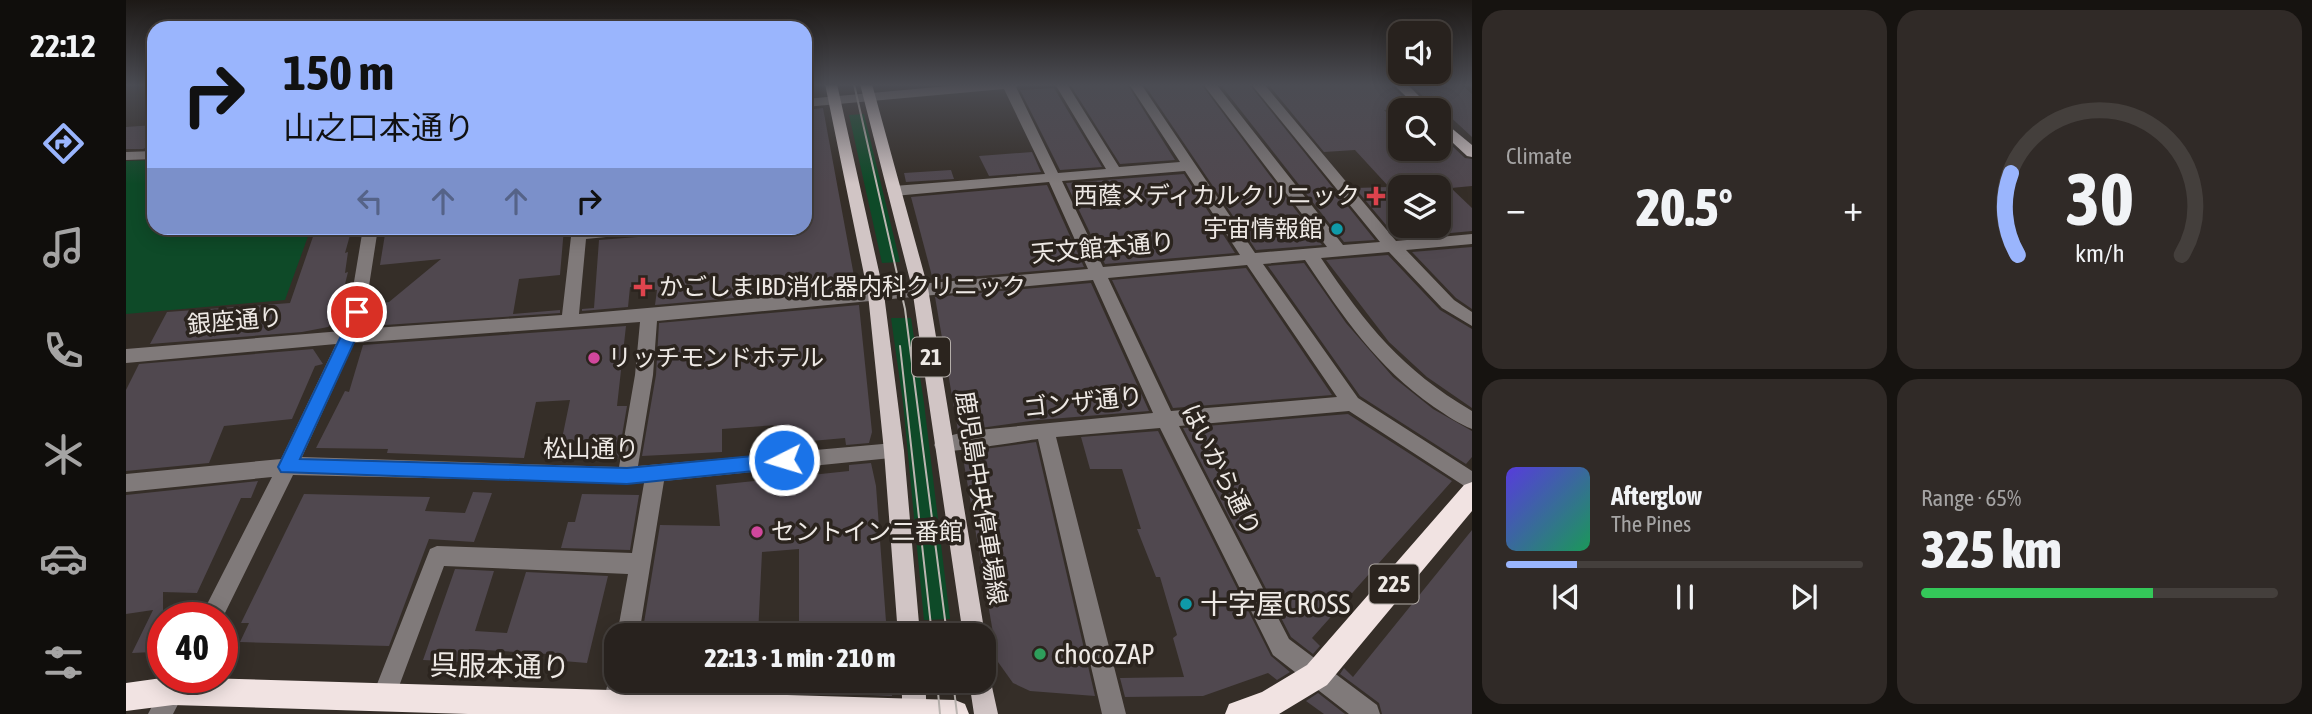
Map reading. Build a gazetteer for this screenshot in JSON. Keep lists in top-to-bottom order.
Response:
{
  "streets": {
    "highway": ["225", "呉服本通り"],
    "main road": ["21", "鹿児島中央停車場線"],
    "street": [
      "天文館本通り",
      "銀座通り",
      "ゴンザ通り",
      "松山通り",
      "はいから通り"
    ]
  },
  "crossings": [
    ["天文館本通り", "銀座通り"],
    ["天文館本通り", "21"],
    ["天文館本通り", "はいから通り"],
    ["天文館本通り", "鹿児島中央停車場線"],
    ["21", "松山通り"],
    ["ゴンザ通り", "はいから通り"],
    ["ゴンザ通り", "鹿児島中央停車場線"],
    ["はいから通り", "225"]
  ],
  "places": {
    "health": ["西蔭メディカルクリニック", "かごしまIBD消化器内科クリニック"],
    "other": [
      "宇宙情報館",
      "リッチモンドホテル",
      "セントイン二番館",
      "十字屋CROSS",
      "chocoZAP"
    ]
  },
  "page": {
    "tabs": "22:12",
    "tile": [
      "Climate",
      ["Range · 65%", "325 km"]
    ],
    "turn": ["150 m", "山之口本通り"],
    "heat": ["−", "20.5°", "+"],
    "song": ["Afterglow", "The Pines"],
    "limit": "40",
    "trip": "22:13 · 1 min · 210 m",
    "gauge": ["30", "km/h"]
  }
}
